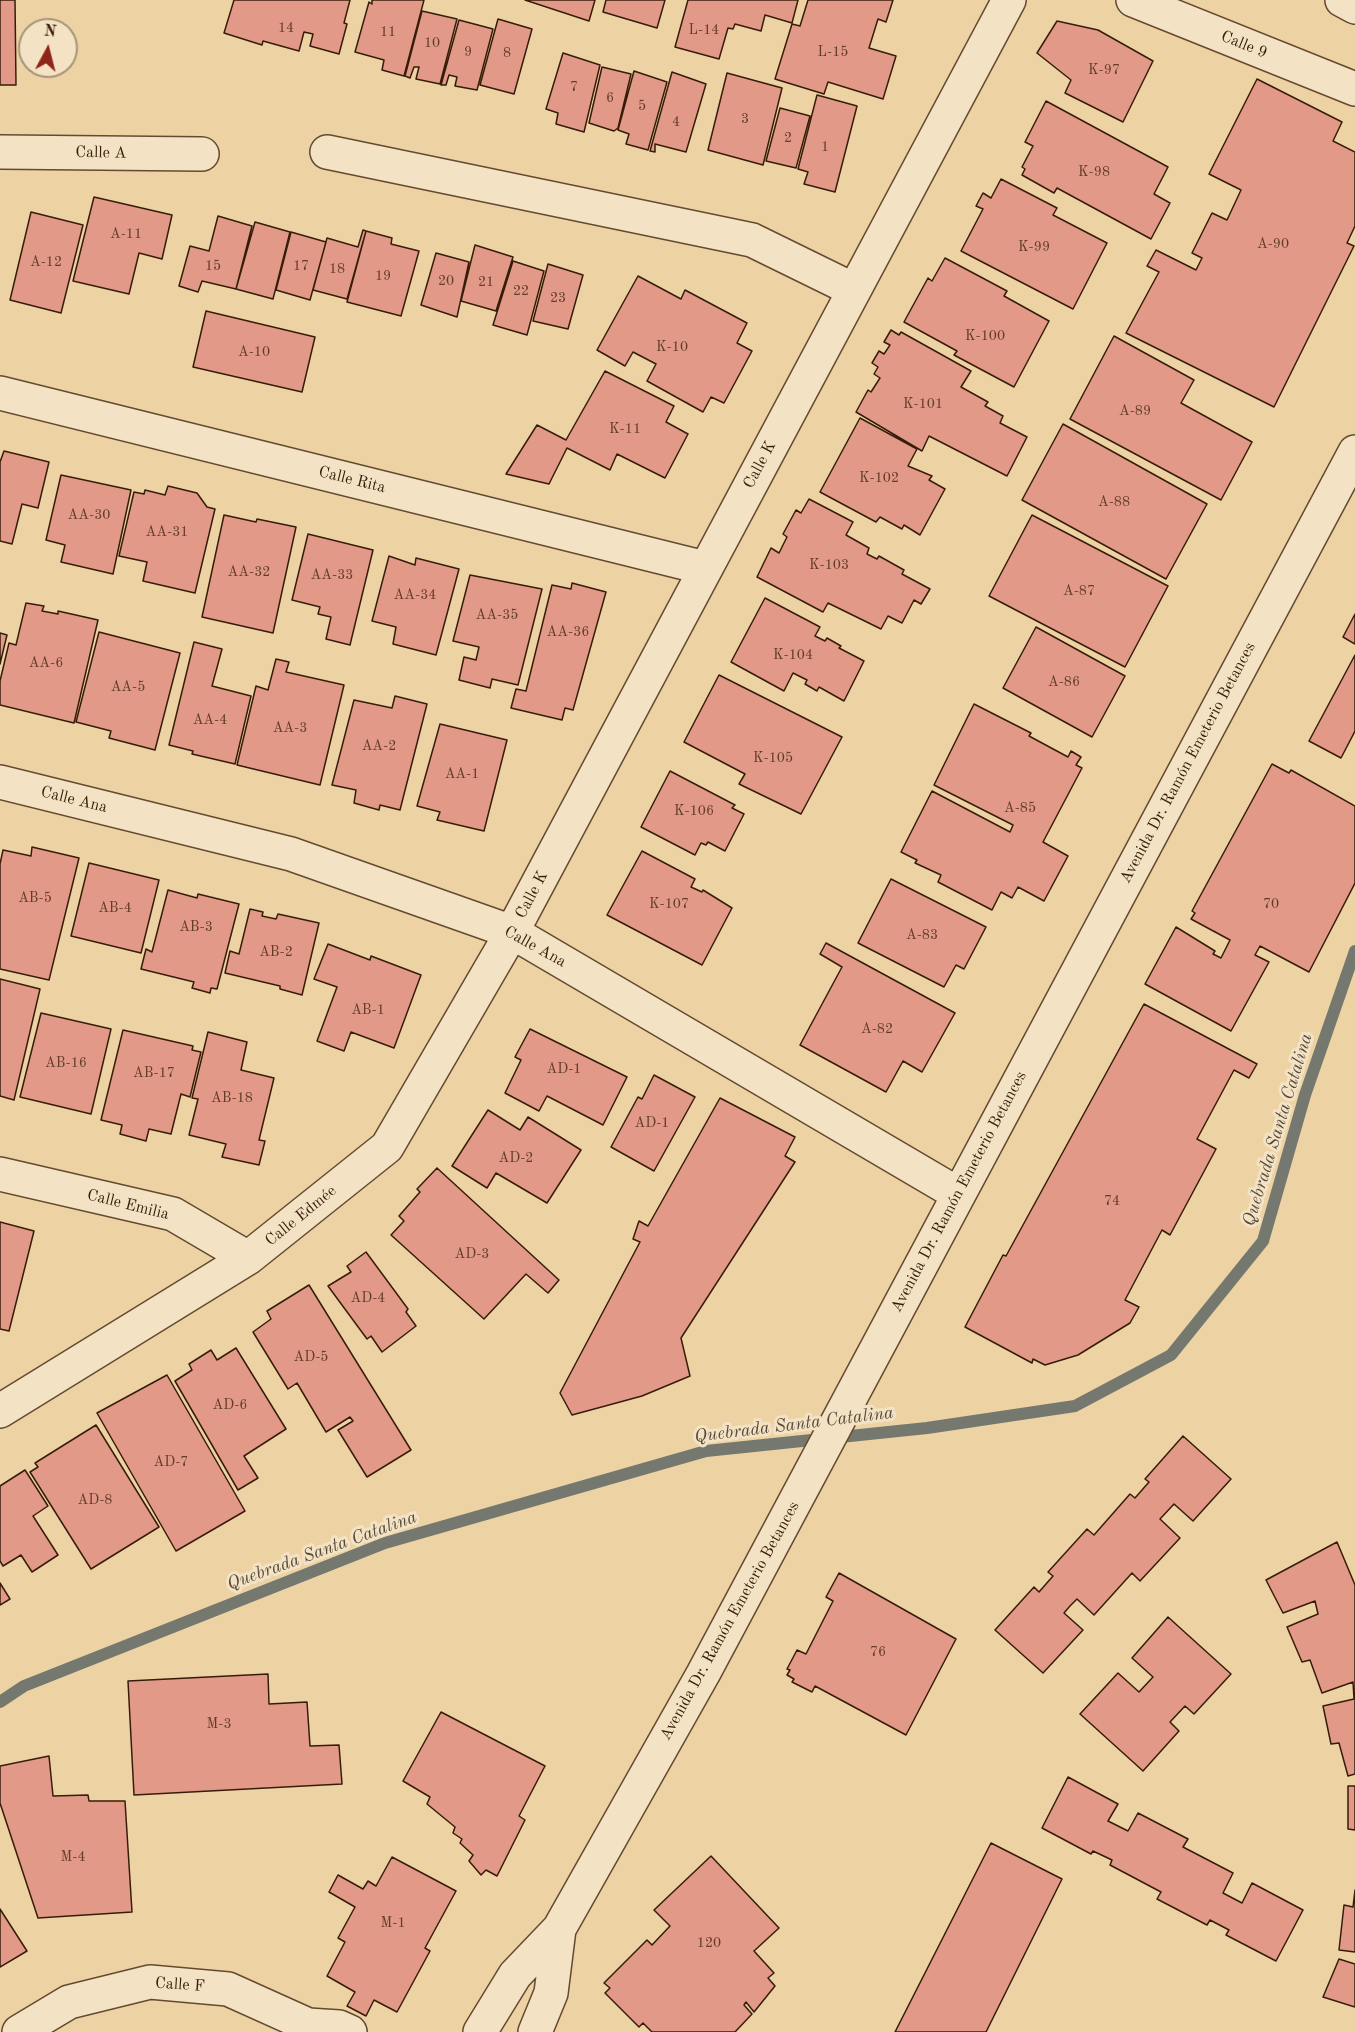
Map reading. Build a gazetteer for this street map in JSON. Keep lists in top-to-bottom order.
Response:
{
  "streets": {
    "street": [
      "Calle 9",
      "Calle A",
      "Calle K",
      "Calle Rita",
      "Avenida Dr. Ramón Emeterio Betances",
      "Calle Ana",
      "Calle Emilia",
      "Calle Edmée",
      "Calle F"
    ]
  },
  "crossings": [
    ["Calle K", "Calle Rita"],
    ["Calle K", "Calle Ana"],
    ["Calle K", "Calle Edmée"],
    ["Avenida Dr. Ramón Emeterio Betances", "Calle Ana"],
    ["Calle Ana", "Calle Edmée"],
    ["Calle Emilia", "Calle Edmée"]
  ],
  "water": ["Quebrada Santa Catalina"],
  "house_numbers": [
    "14",
    "L-14",
    "11",
    "10",
    "9",
    "L-15",
    "8",
    "K-97",
    "7",
    "6",
    "5",
    "3",
    "4",
    "2",
    "1",
    "K-98",
    "A-11",
    "A-90",
    "K-99",
    "A-12",
    "15",
    "17",
    "18",
    "19",
    "20",
    "21",
    "22",
    "23",
    "K-100",
    "K-10",
    "A-10",
    "K-101",
    "A-89",
    "K-11",
    "K-102",
    "A-88",
    "AA-30",
    "AA-31",
    "K-103",
    "AA-32",
    "AA-33",
    "A-87",
    "AA-34",
    "AA-35",
    "AA-36",
    "K-104",
    "AA-6",
    "A-86",
    "AA-5",
    "AA-4",
    "AA-3",
    "AA-2",
    "K-105",
    "AA-1",
    "A-85",
    "K-106",
    "AB-5",
    "K-107",
    "70",
    "AB-4",
    "AB-3",
    "A-83",
    "AB-2",
    "AB-1",
    "A-82",
    "AB-16",
    "AD-1",
    "AB-17",
    "AB-18",
    "AD-1",
    "AD-2",
    "74",
    "AD-3",
    "AD-4",
    "AD-5",
    "AD-6",
    "AD-7",
    "AD-8",
    "76",
    "M-3",
    "M-4",
    "M-1",
    "120"
  ],
  "north": "top"
}
